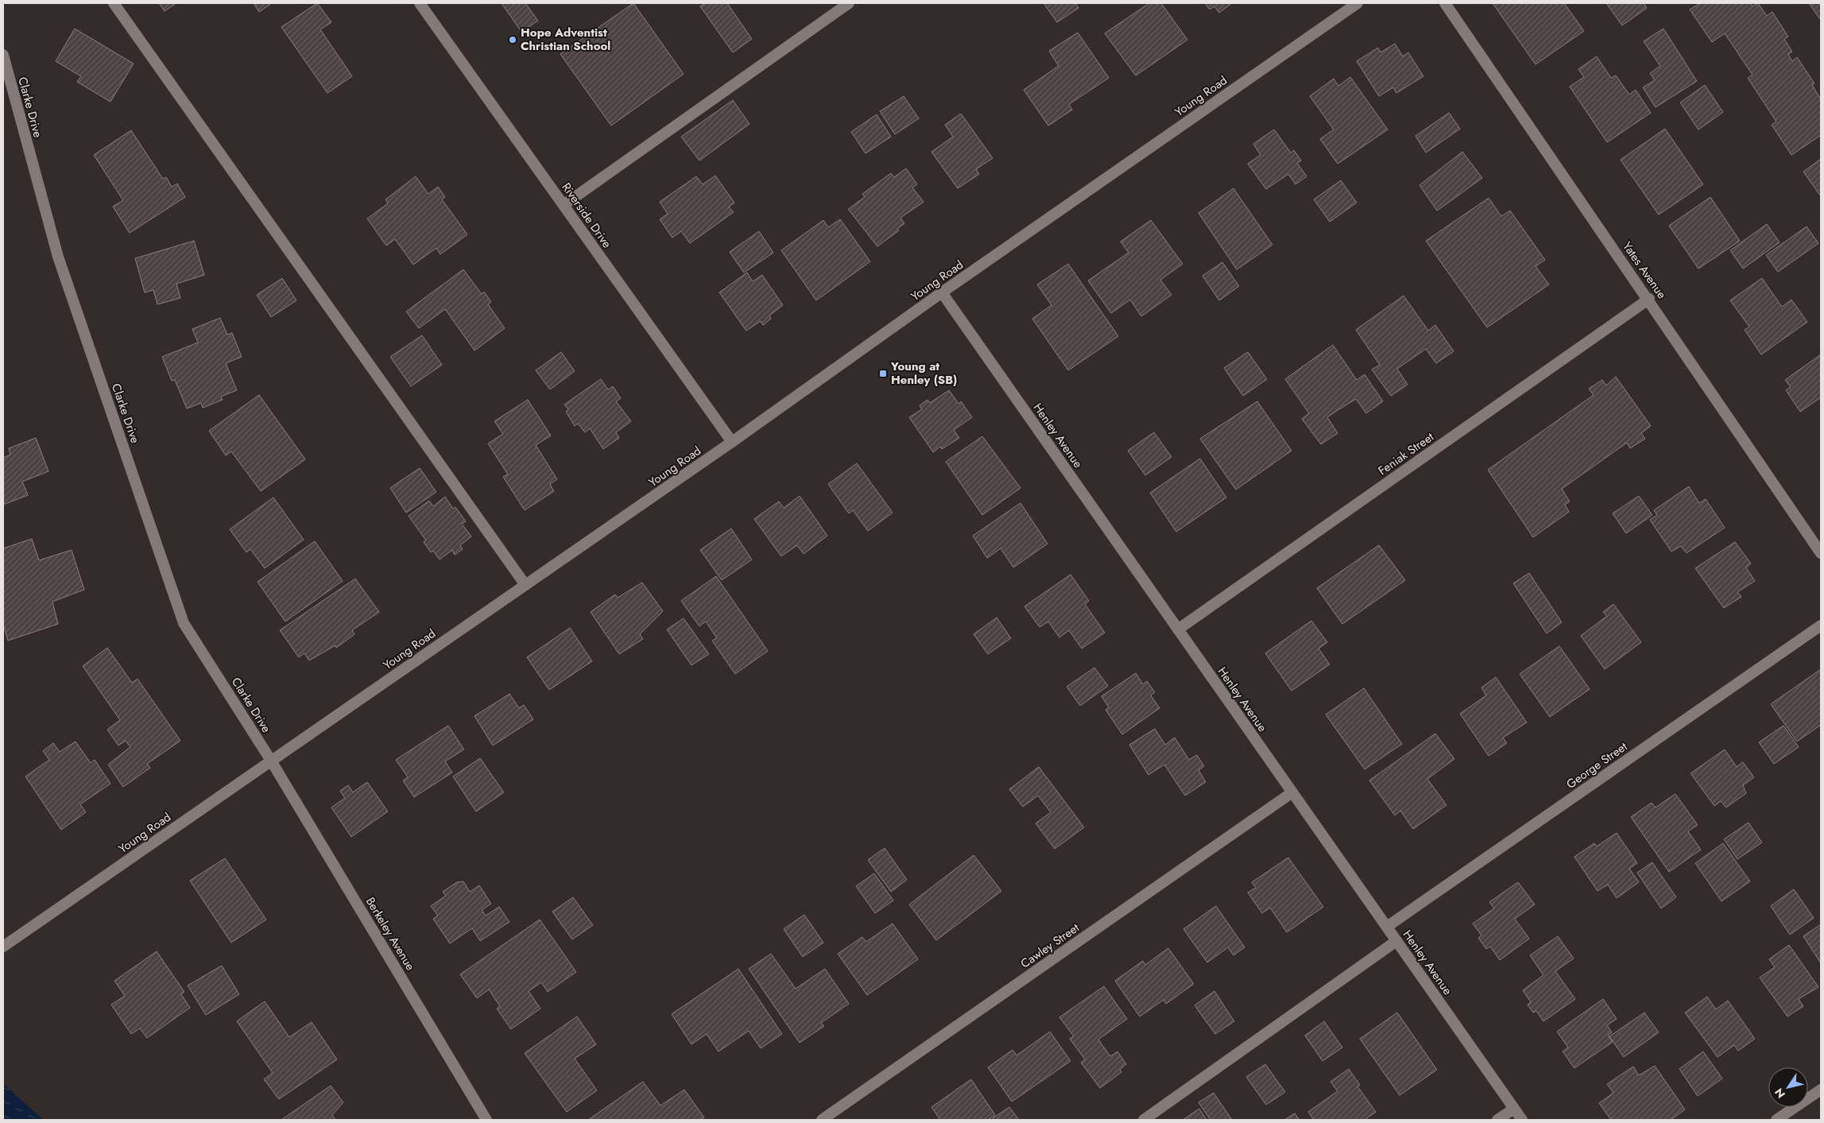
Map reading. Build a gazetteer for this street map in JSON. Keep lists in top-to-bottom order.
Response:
{
  "streets": {
    "street": [
      "Young Road",
      "Clarke Drive",
      "Riverside Drive",
      "Yates Avenue",
      "Henley Avenue",
      "Feniak Street",
      "George Street",
      "Berkeley Avenue",
      "Cawley Street"
    ]
  },
  "crossings": [
    ["Young Road", "Clarke Drive"],
    ["Young Road", "Riverside Drive"],
    ["Young Road", "Henley Avenue"],
    ["Young Road", "Berkeley Avenue"],
    ["Clarke Drive", "Berkeley Avenue"],
    ["Yates Avenue", "Feniak Street"],
    ["Henley Avenue", "Feniak Street"],
    ["Henley Avenue", "George Street"],
    ["Henley Avenue", "Cawley Street"]
  ],
  "places": {
    "other": ["Hope Adventist Christian School"],
    "transit": ["Young at Henley (SB)"]
  },
  "north": "bottom left"
}
